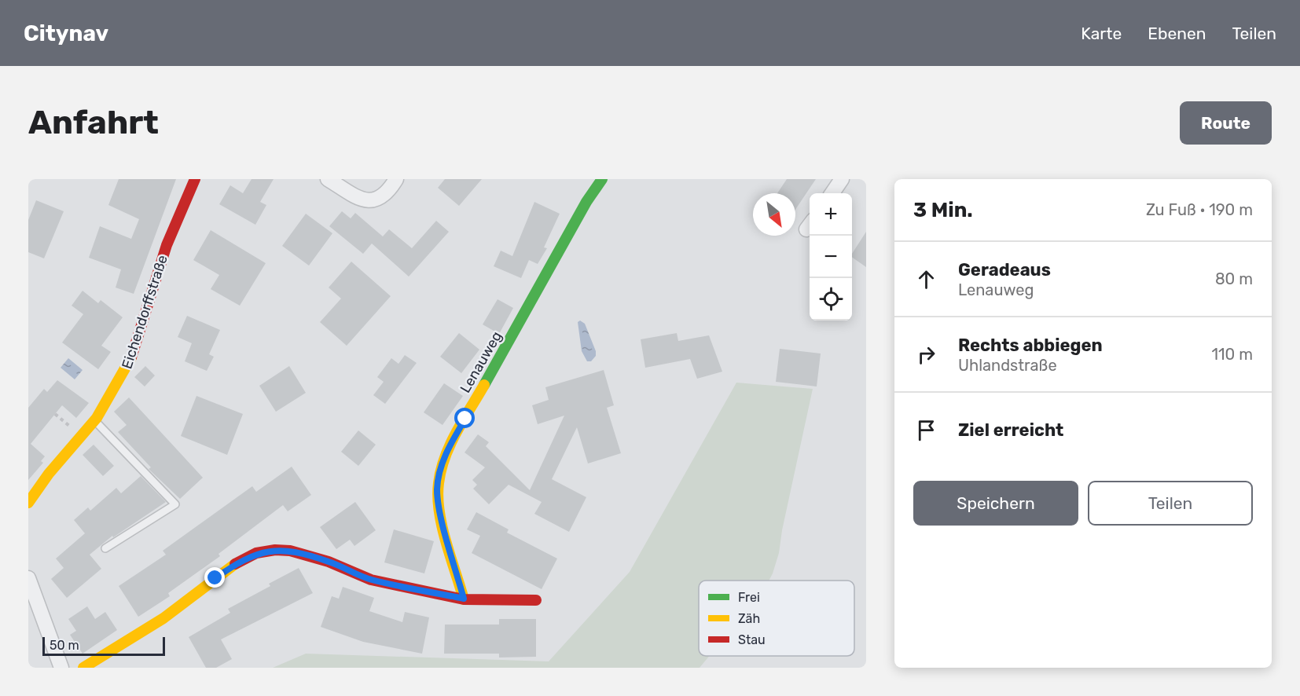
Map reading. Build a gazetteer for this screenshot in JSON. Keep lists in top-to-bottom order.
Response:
{
  "streets": {
    "street": ["Eichendorffstraße", "Lenauweg"]
  },
  "legend": ["Frei", "Zäh", "Stau"],
  "scale_bar": "50 m",
  "north": "bottom right",
  "page": {
    "header": "Citynav",
    "nav": ["Karte", "Ebenen", "Teilen"],
    "buttons": [
      "Route",
      ["Speichern", "Teilen"]
    ],
    "title": "Anfahrt",
    "heading": ["3 Min.", "Zu Fuß · 190 m"],
    "map_buttons": ["+", "−"],
    "list": [
      ["Geradeaus", "Lenauweg", "80 m"],
      ["Rechts abbiegen", "Uhlandstraße", "110 m"],
      "Ziel erreicht"
    ],
    "scale": "50 m"
  }
}
